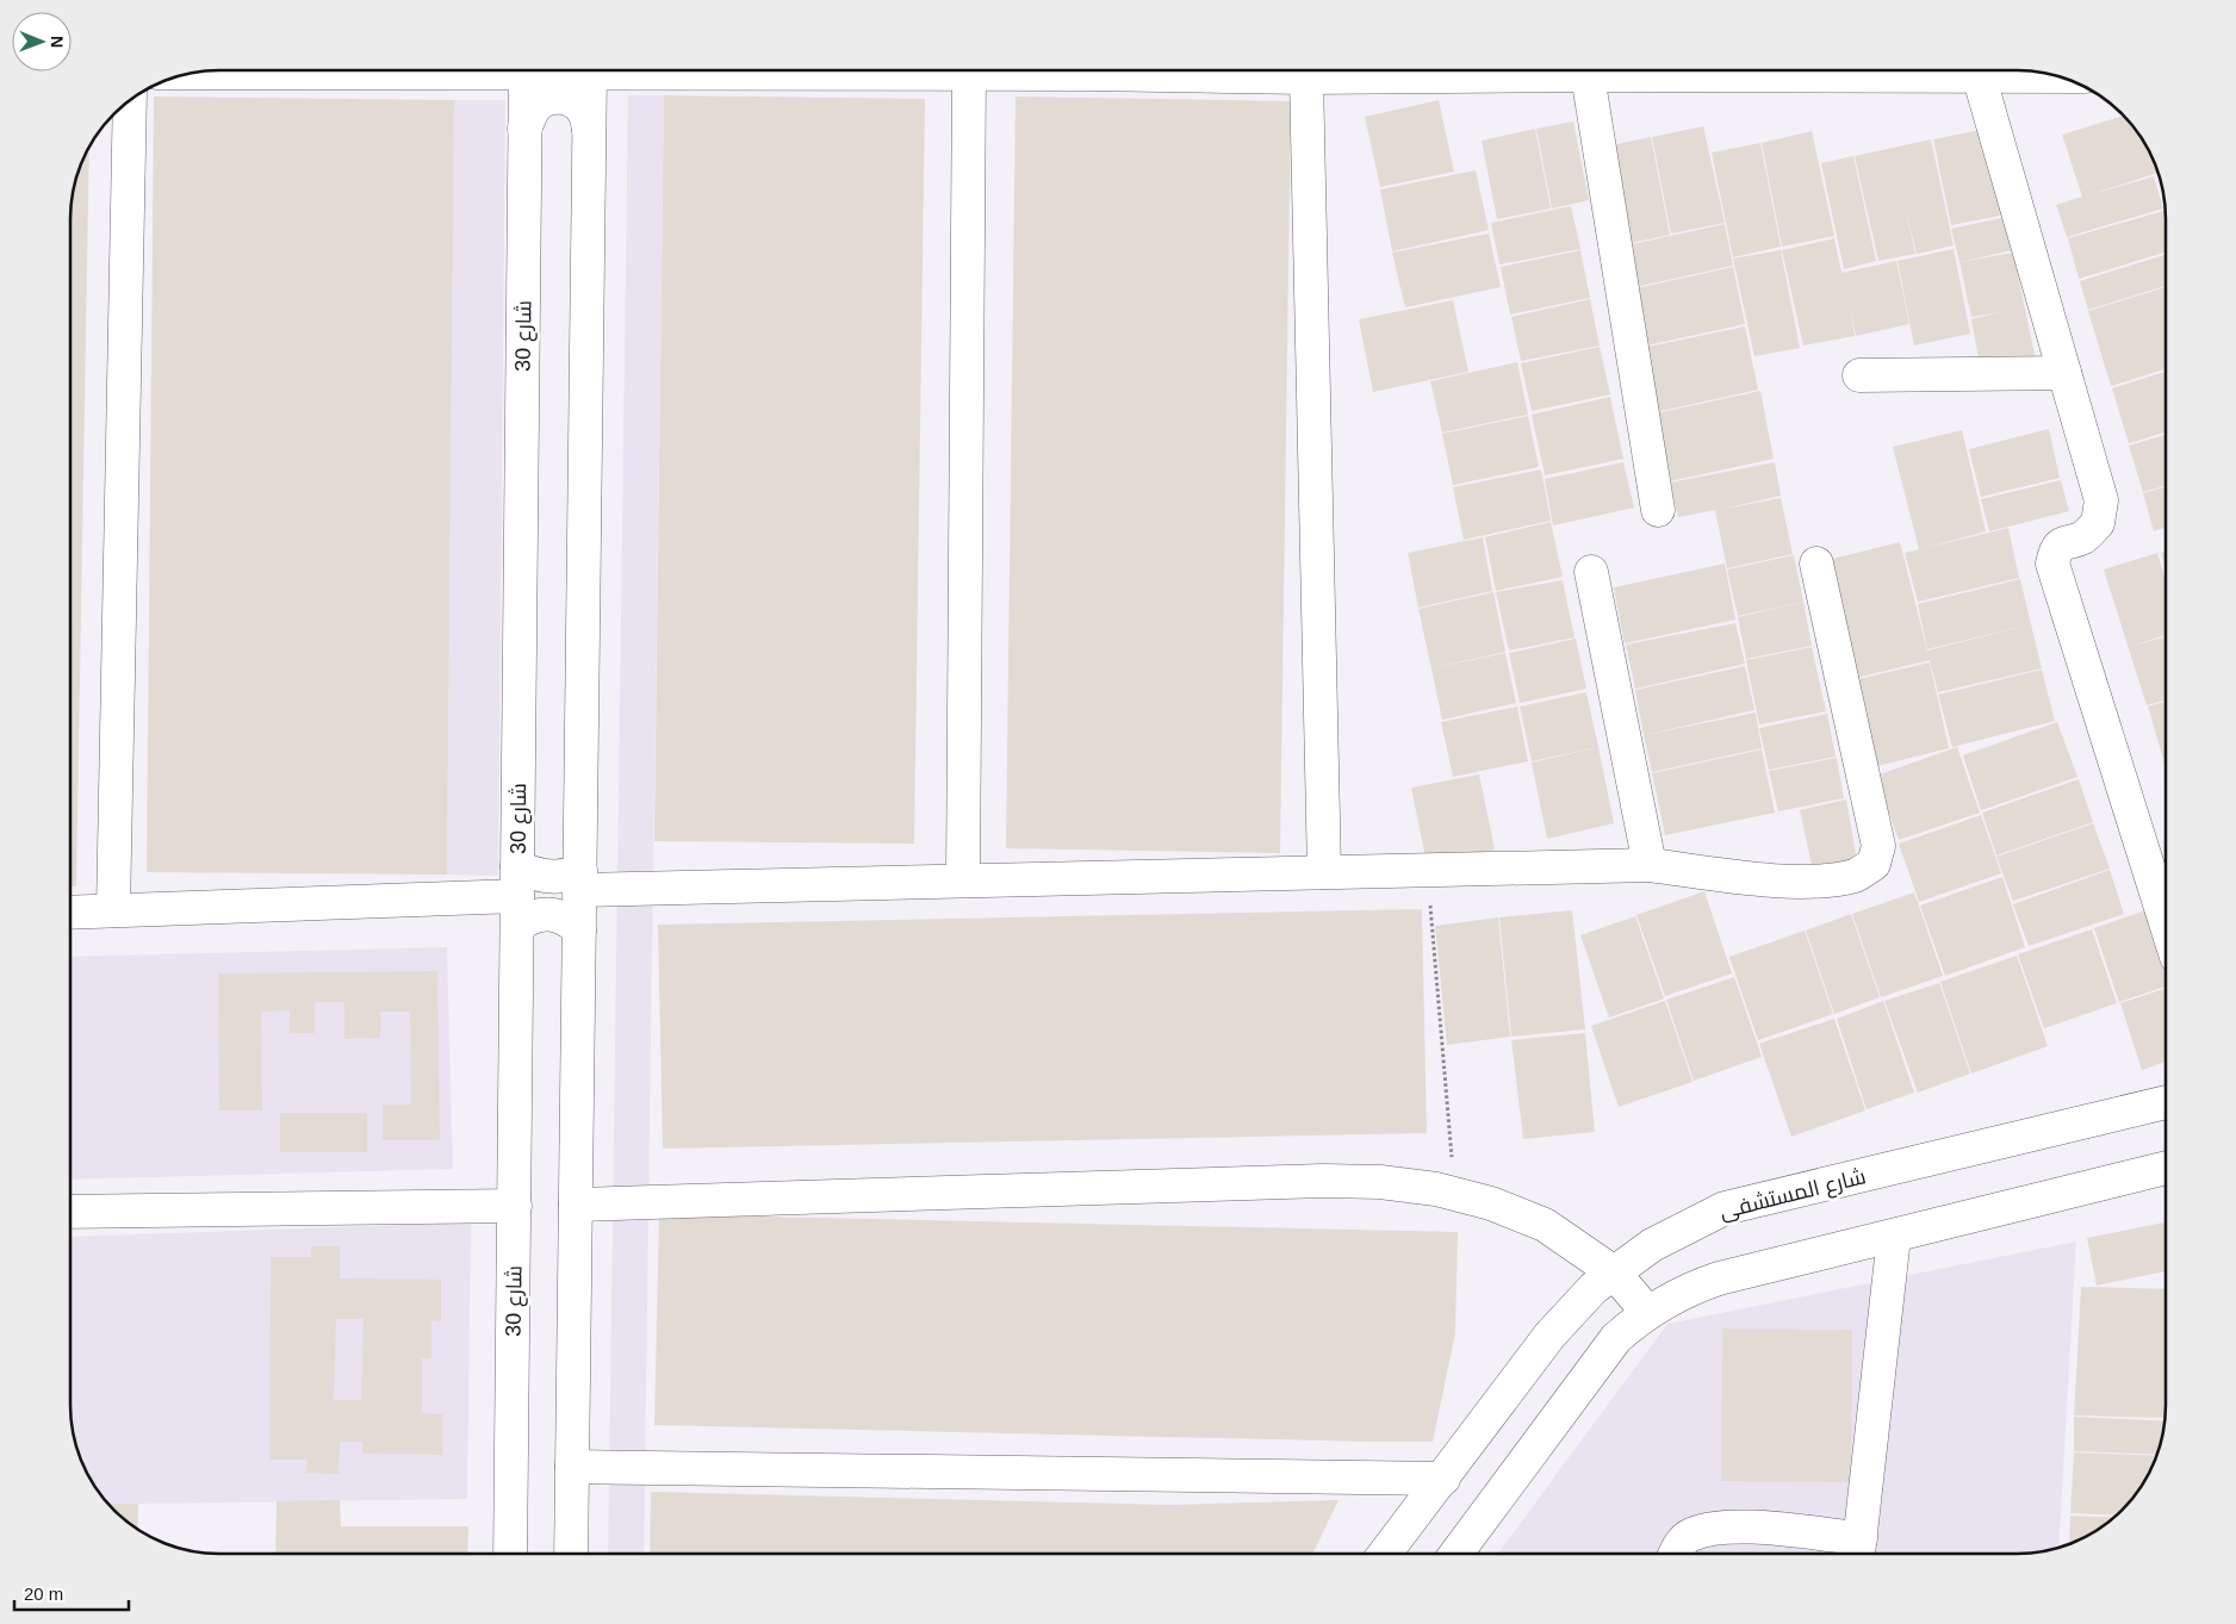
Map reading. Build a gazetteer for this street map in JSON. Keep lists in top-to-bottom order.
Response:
{
  "streets": {
    "street": ["شارع 30", "شارع المستشفى"]
  },
  "scale_bar": "20 m",
  "north": "right"
}
